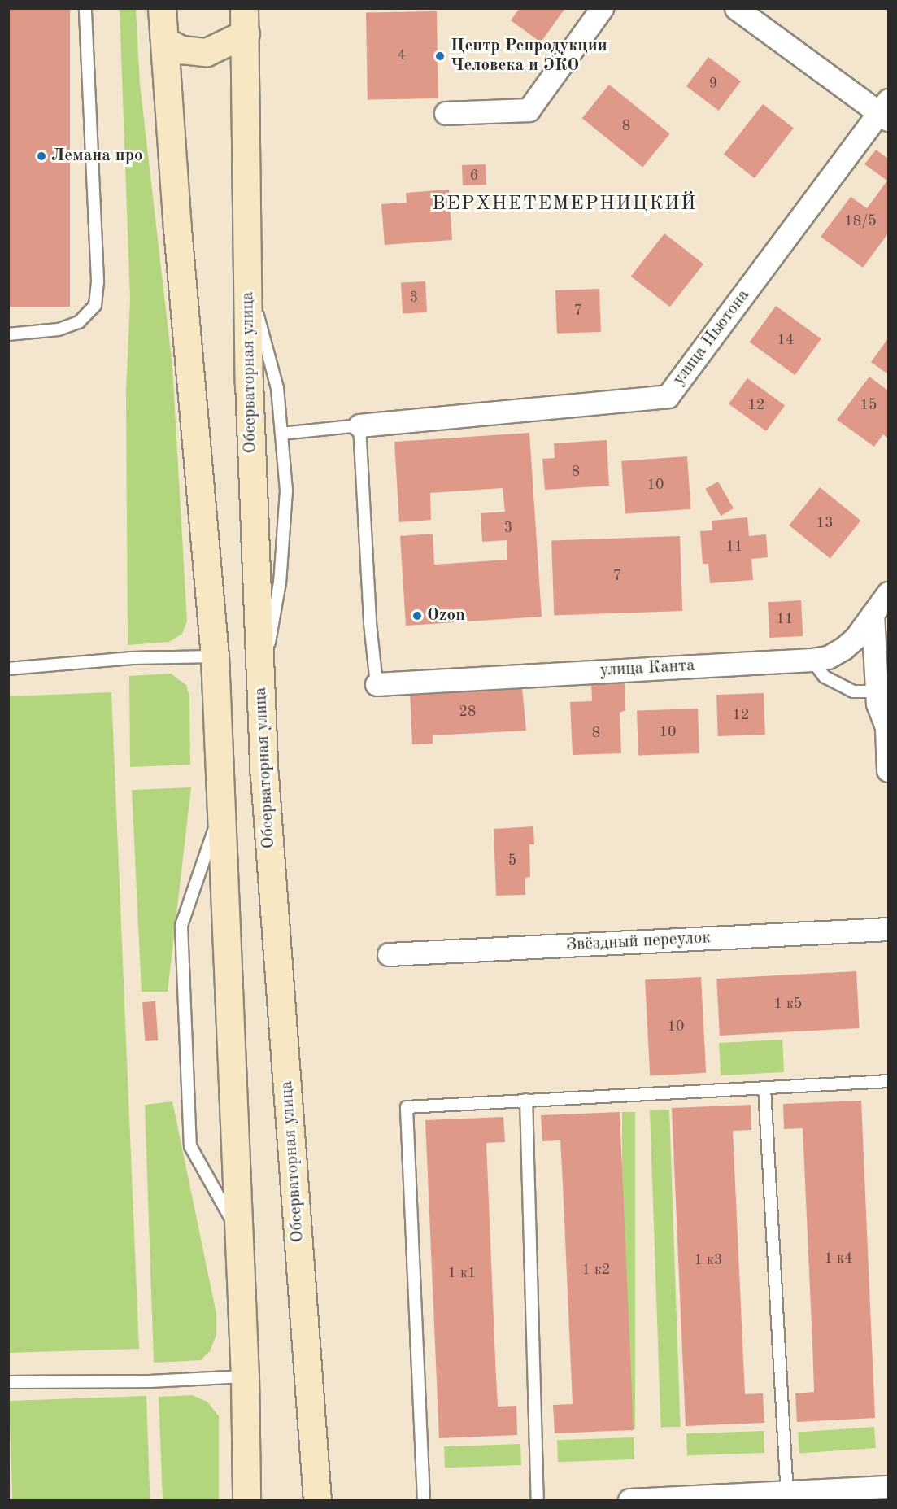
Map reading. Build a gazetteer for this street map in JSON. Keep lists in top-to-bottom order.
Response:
{
  "streets": {
    "main road": ["Обсерваторная улица"],
    "street": ["улица Ньютона", "улица Канта", "Звёздный переулок"]
  },
  "districts": ["ВЕРХНЕТЕМЕРНИЦКИЙ"],
  "places": ["Центр Репродукции Человека и ЭКО", "Лемана про", "Ozon"],
  "house_numbers": [
    "4",
    "9",
    "8",
    "6",
    "18/5",
    "3",
    "7",
    "14",
    "12",
    "15",
    "8",
    "10",
    "13",
    "3",
    "11",
    "7",
    "11",
    "28",
    "12",
    "10",
    "8",
    "5",
    "1 к5",
    "10",
    "1 к4",
    "1 к3",
    "1 к2",
    "1 к1"
  ]
}
